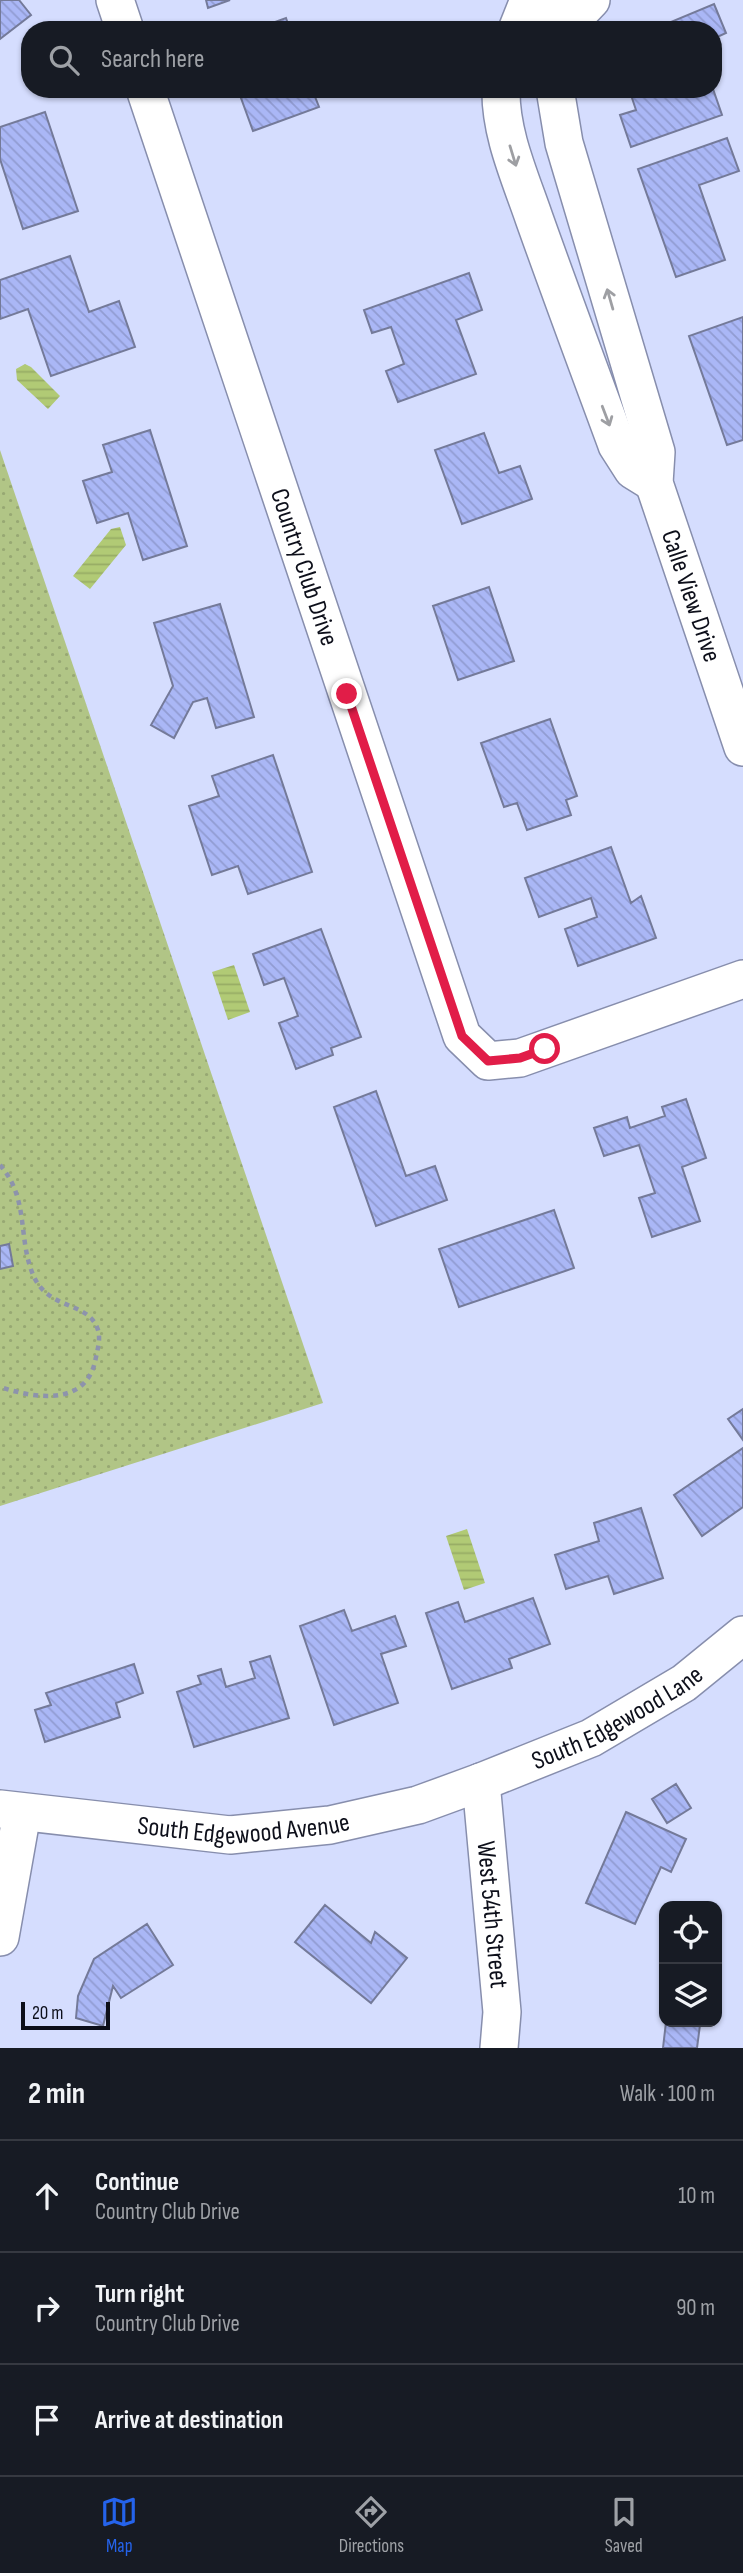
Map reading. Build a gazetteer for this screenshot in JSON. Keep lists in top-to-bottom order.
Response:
{
  "streets": {
    "street": [
      "Country Club Drive",
      "Calle View Drive",
      "South Edgewood Lane",
      "South Edgewood Avenue",
      "West 54th Street"
    ]
  },
  "crossings": [
    ["South Edgewood Lane", "South Edgewood Avenue"],
    ["South Edgewood Lane", "West 54th Street"],
    ["South Edgewood Avenue", "West 54th Street"]
  ],
  "scale_bar": "20 m",
  "page": {
    "search": "Search here",
    "scale": "20 m",
    "heading": ["2 min", "Walk · 100 m"],
    "list": [
      ["Continue", "Country Club Drive", "10 m"],
      ["Turn right", "Country Club Drive", "90 m"],
      "Arrive at destination"
    ],
    "nav": ["Map", "Directions", "Saved"]
  }
}
